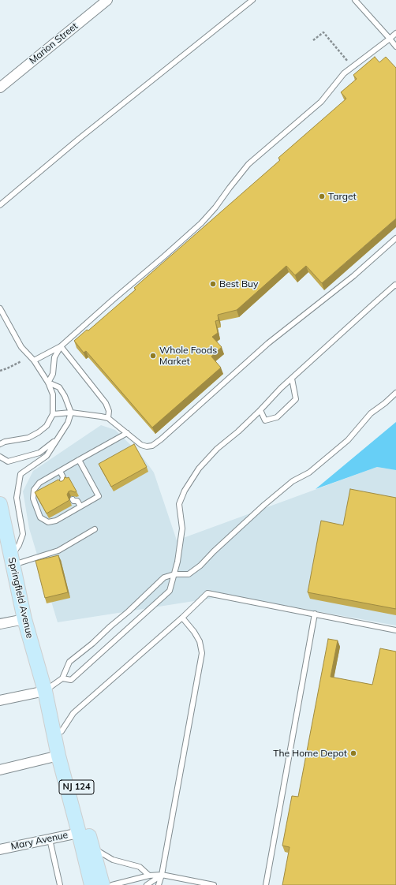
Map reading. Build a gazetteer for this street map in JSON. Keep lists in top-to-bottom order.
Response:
{
  "streets": {
    "main road": ["Springfield Avenue", "NJ 124"],
    "street": ["Marion Street", "Mary Avenue"]
  },
  "crossings": [
    ["Springfield Avenue", "Mary Avenue"]
  ],
  "places": [
    "Target",
    "Best Buy",
    "Whole Foods Market",
    "The Home Depot"
  ]
}
